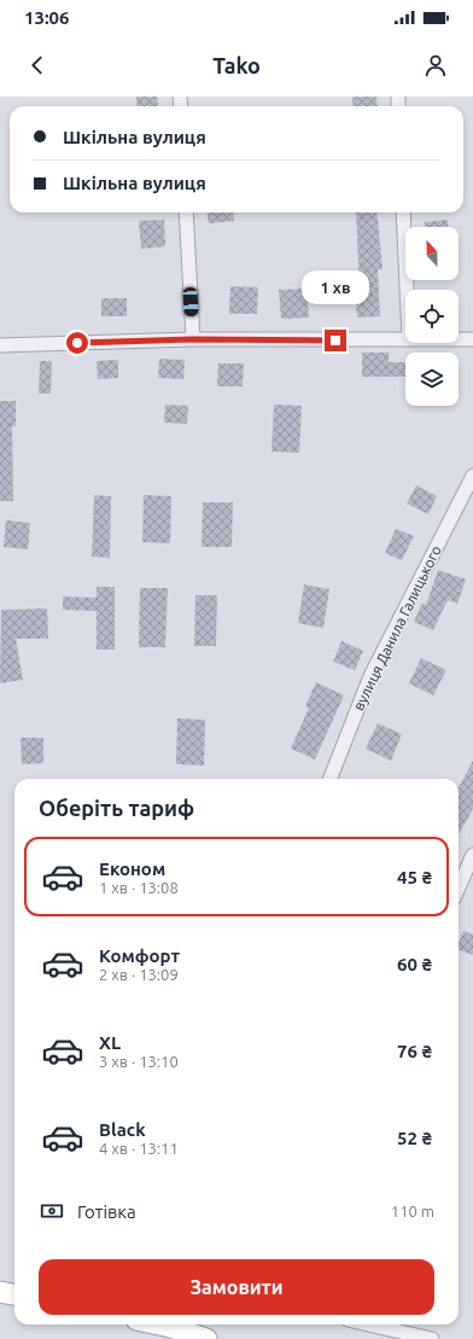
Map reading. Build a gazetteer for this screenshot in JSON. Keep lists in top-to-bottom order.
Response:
{
  "streets": {
    "street": ["вулиця Данила Галицького"]
  },
  "north": "top",
  "page": {
    "status": "13:06",
    "header": "Tako",
    "banner": ["Шкільна вулиця", "Шкільна вулиця"],
    "bubble": "1 хв",
    "heading": "Оберіть тариф",
    "list": [
      {
        "name": "Економ",
        "note": "1 хв · 13:08",
        "value": "45 ₴"
      },
      {
        "name": "Комфорт",
        "note": "2 хв · 13:09",
        "value": "60 ₴"
      },
      {
        "name": "XL",
        "note": "3 хв · 13:10",
        "value": "76 ₴"
      },
      {
        "name": "Black",
        "note": "4 хв · 13:11",
        "value": "52 ₴"
      }
    ],
    "pay": ["Готівка", "110 m"],
    "buttons": "Замовити"
  }
}
